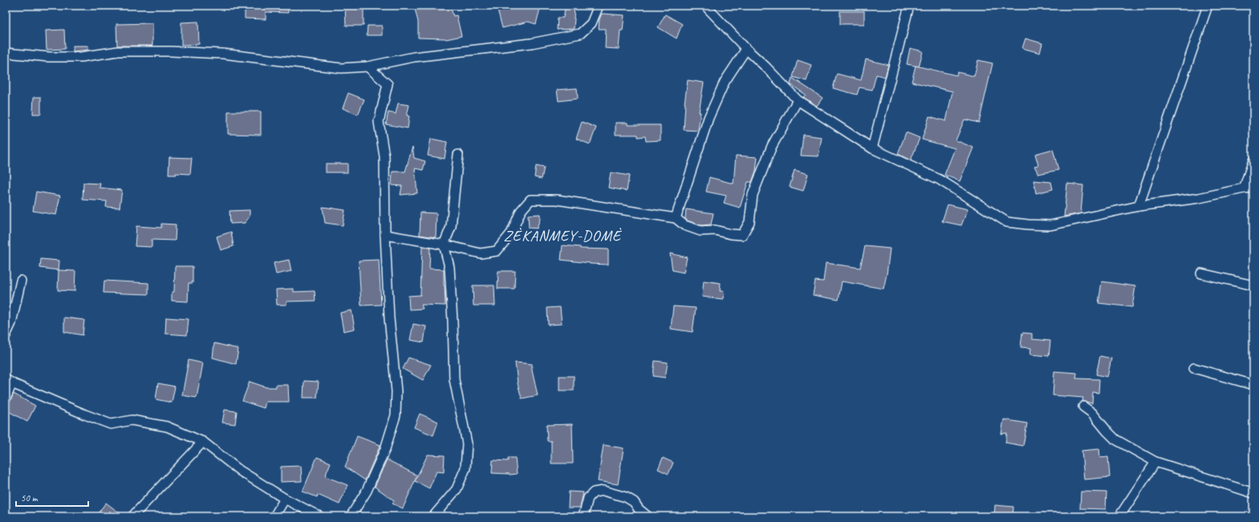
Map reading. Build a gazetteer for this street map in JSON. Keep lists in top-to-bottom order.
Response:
{
  "districts": ["ZÈKANMEY-DOMÈ"],
  "scale_bar": "50 m"
}
